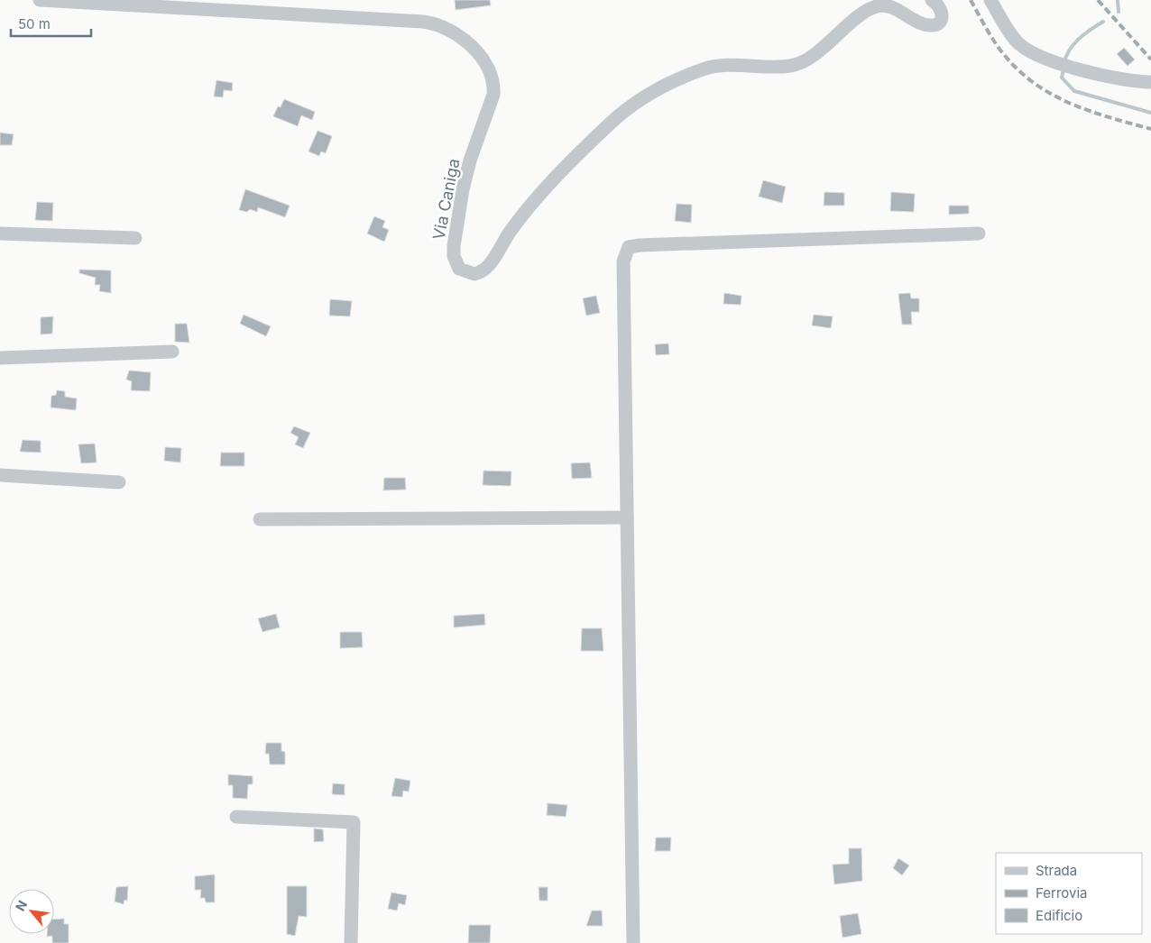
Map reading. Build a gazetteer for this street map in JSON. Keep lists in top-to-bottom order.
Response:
{
  "streets": {
    "street": ["Via Caniga"]
  },
  "legend": ["Strada", "Ferrovia", "Edificio"],
  "scale_bar": "50 m",
  "north": "top left"
}
